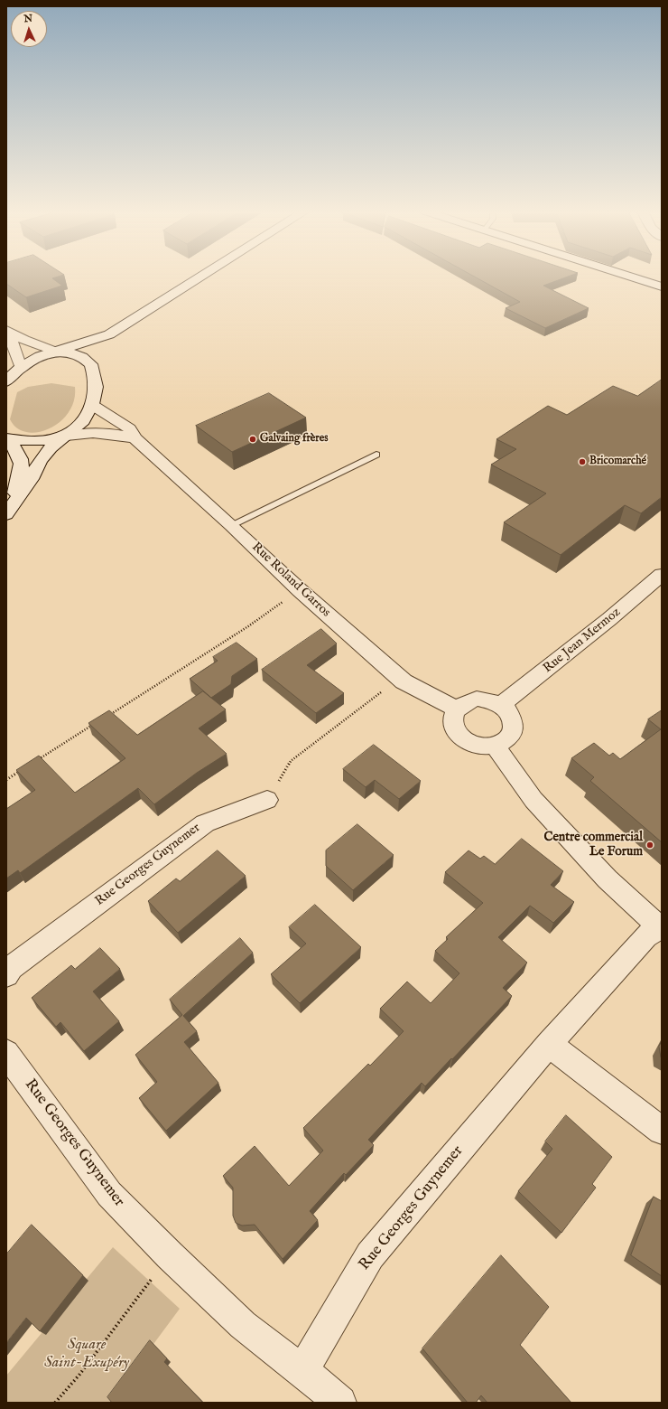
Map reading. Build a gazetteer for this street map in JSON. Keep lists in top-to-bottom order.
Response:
{
  "streets": {
    "street": ["Rue Roland Garros", "Rue Jean Mermoz", "Rue Georges Guynemer"]
  },
  "crossings": [
    ["Rue Roland Garros", "Rue Jean Mermoz"]
  ],
  "parks": ["Square Saint-Exupéry"],
  "places": ["Galvaing frères", "Bricomarché", "Centre commercial Le Forum"],
  "north": "top"
}
